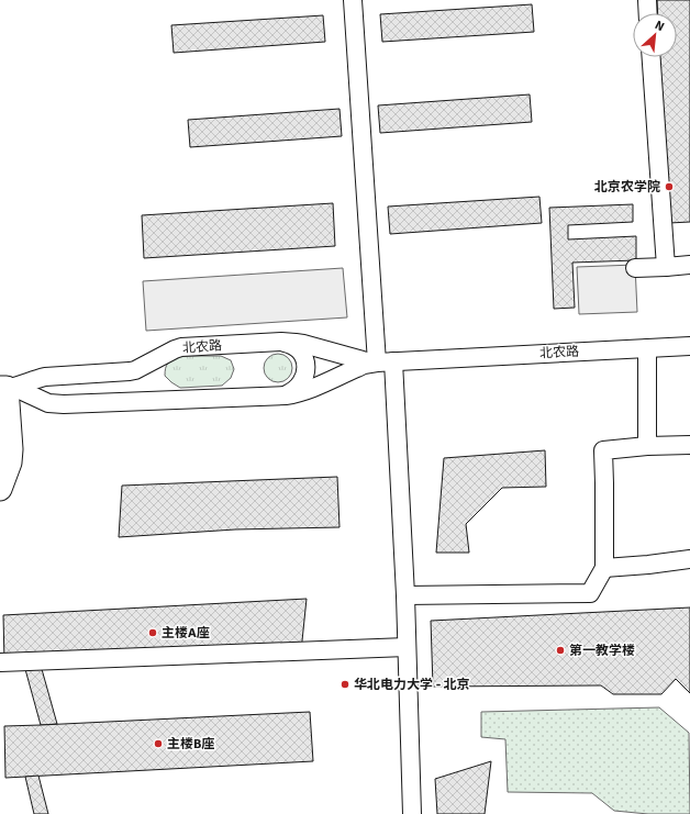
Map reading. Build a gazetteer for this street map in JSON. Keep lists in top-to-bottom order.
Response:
{
  "streets": {
    "street": ["北农路"]
  },
  "places": [
    "北京农学院",
    "主楼A座",
    "第一教学楼",
    "华北电力大学 - 北京",
    "主楼B座"
  ],
  "north": "top right"
}
